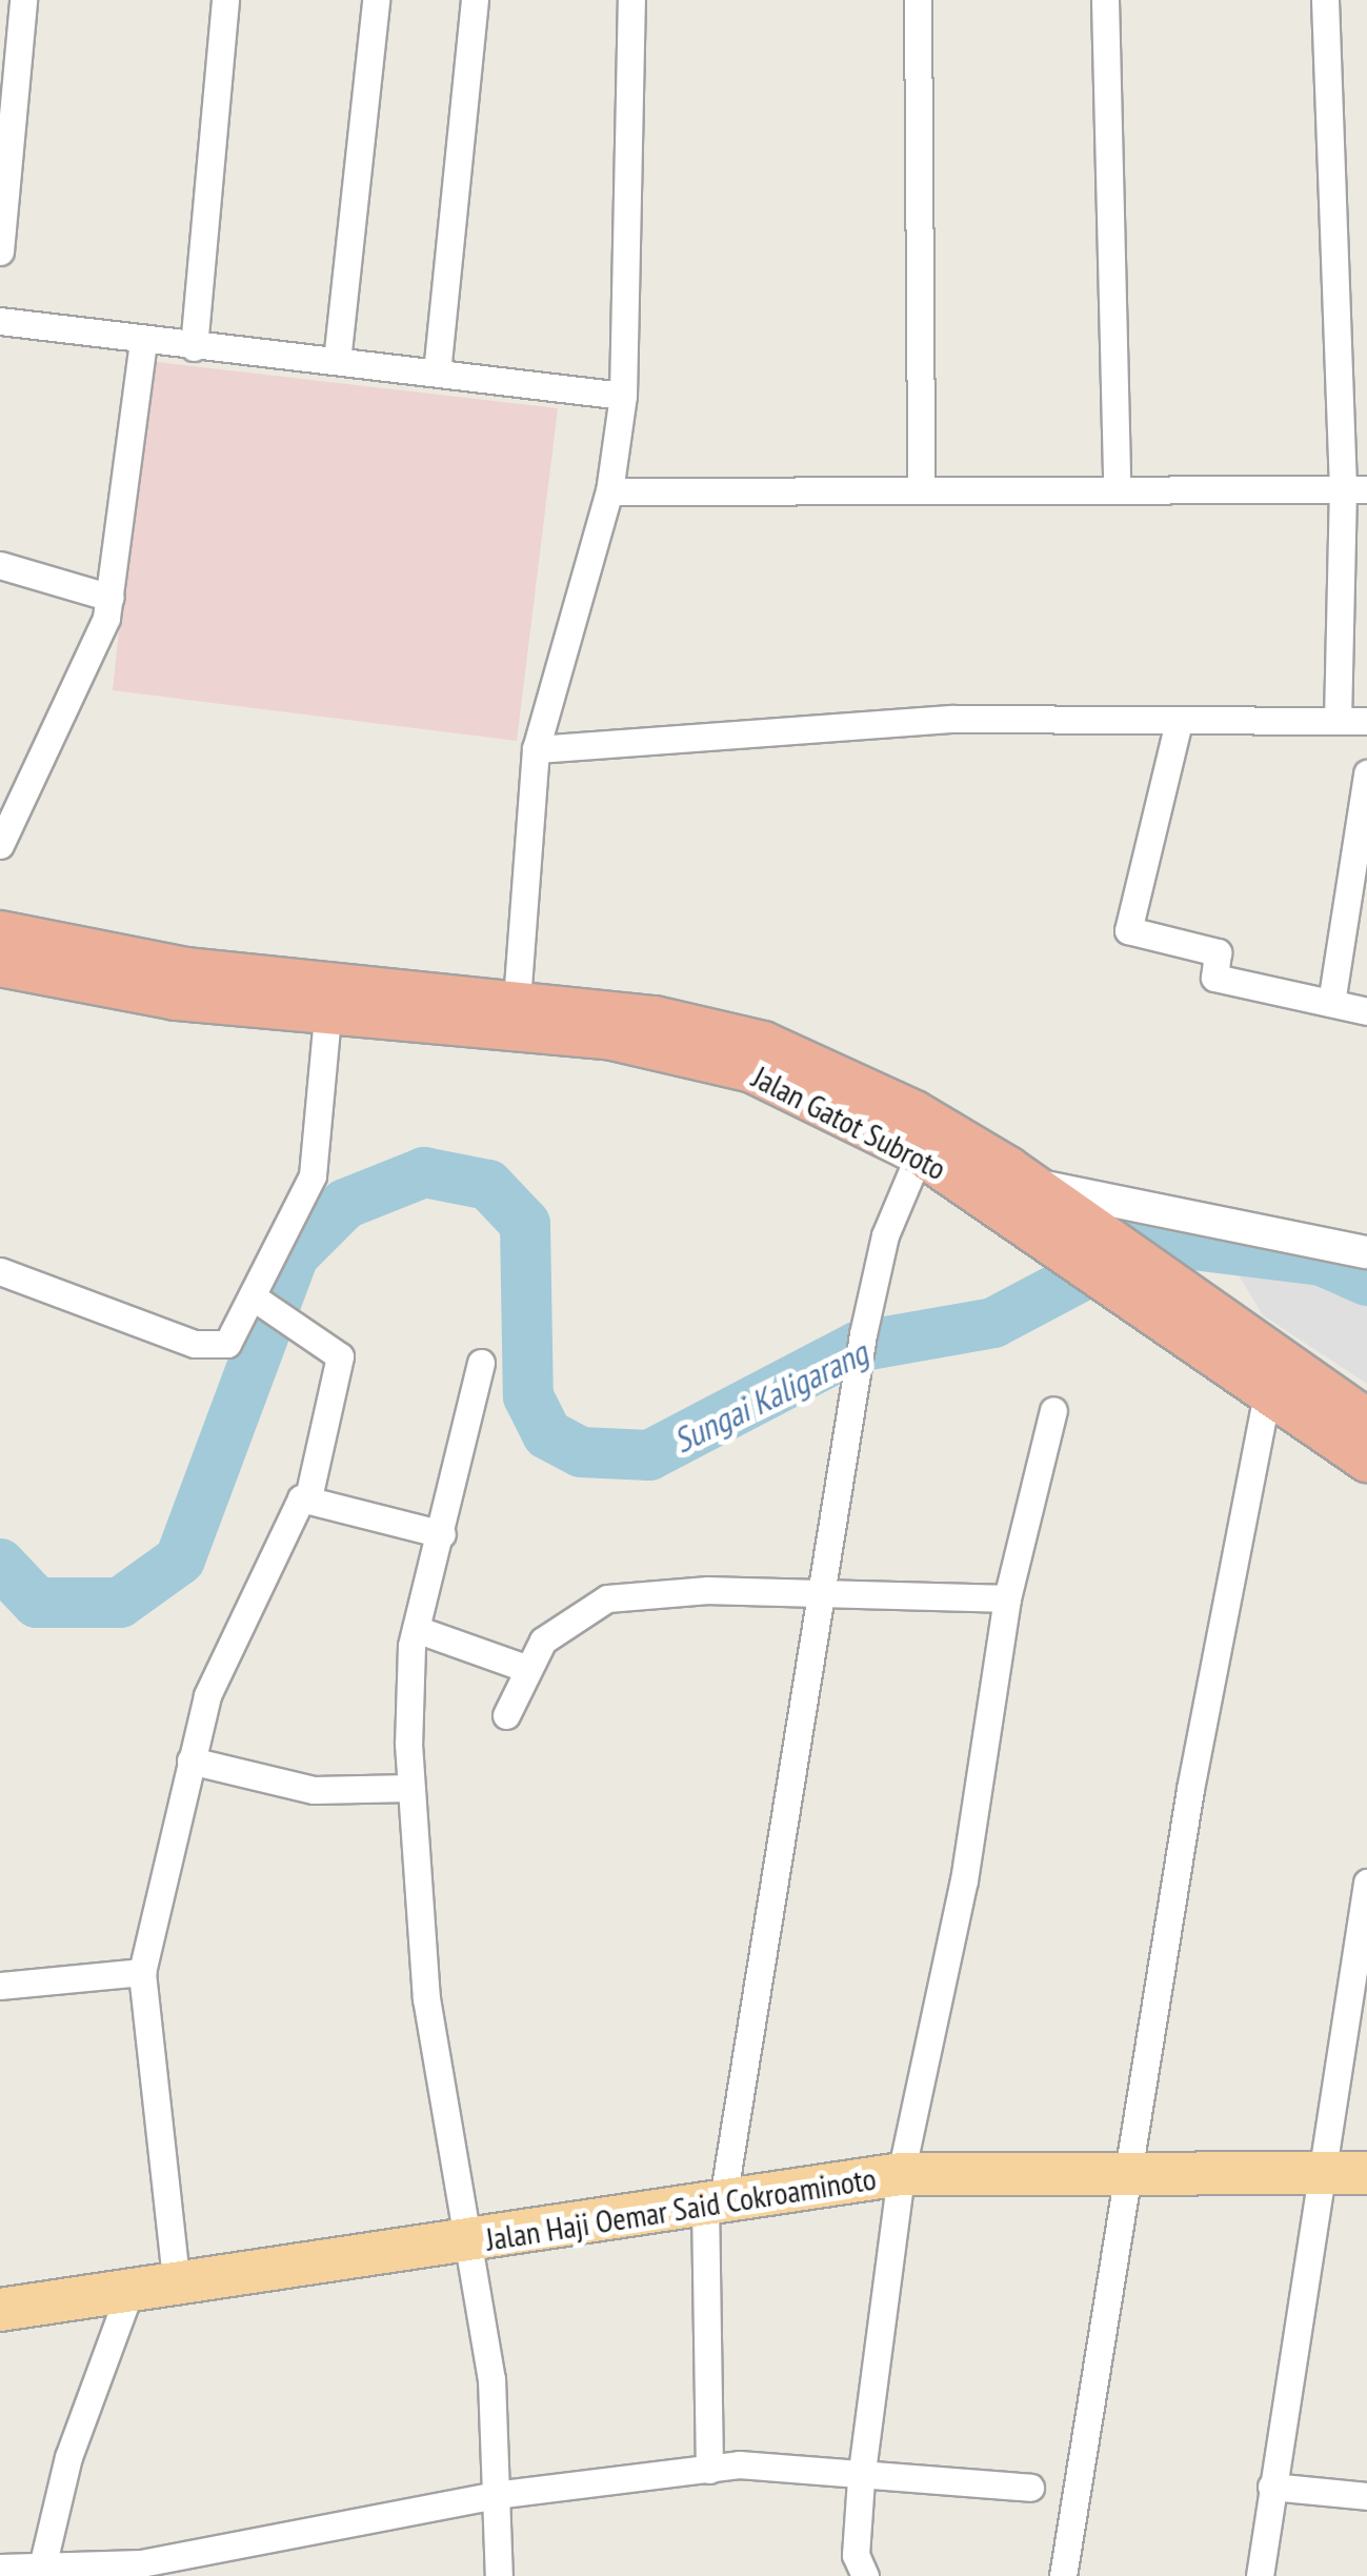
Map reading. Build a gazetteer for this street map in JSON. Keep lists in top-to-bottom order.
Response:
{
  "streets": {
    "highway": ["Jalan Gatot Subroto"],
    "main road": ["Jalan Haji Oemar Said Cokroaminoto"]
  },
  "water": ["Sungai Kaligarang"]
}
